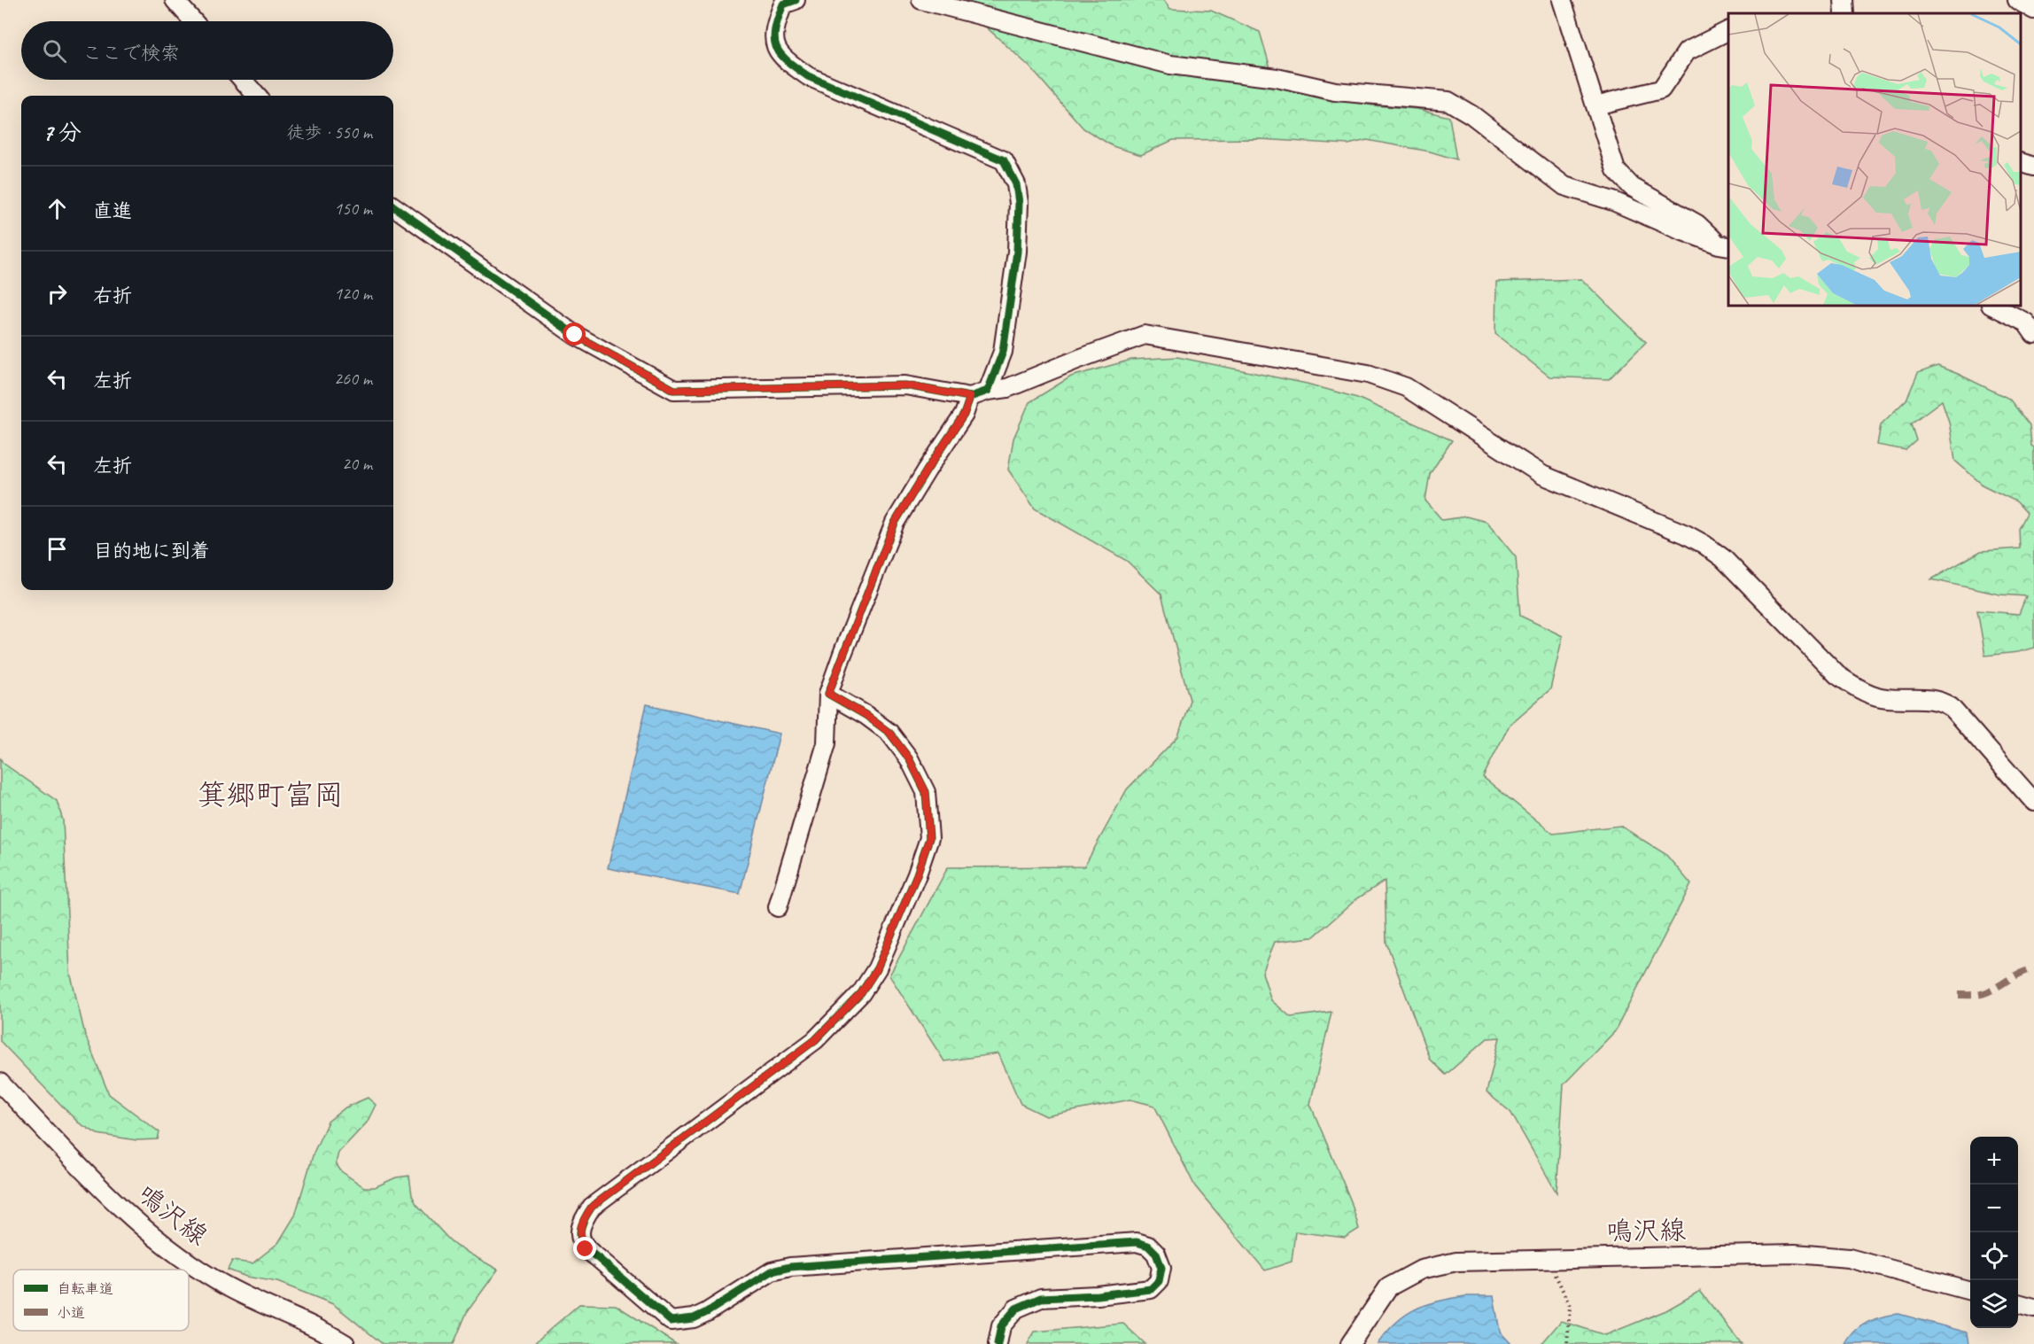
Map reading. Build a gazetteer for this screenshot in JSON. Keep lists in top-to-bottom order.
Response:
{
  "streets": {
    "street": ["鳴沢線"]
  },
  "districts": ["箕郷町富岡"],
  "legend": ["自転車道", "小道"],
  "page": {
    "search": "ここで検索",
    "heading": ["7 分", "徒歩 · 550 m"],
    "list": [
      ["直進", "150 m"],
      ["右折", "120 m"],
      ["左折", "260 m"],
      ["左折", "20 m"],
      "目的地に到着"
    ],
    "map_buttons": ["+", "−"]
  }
}
